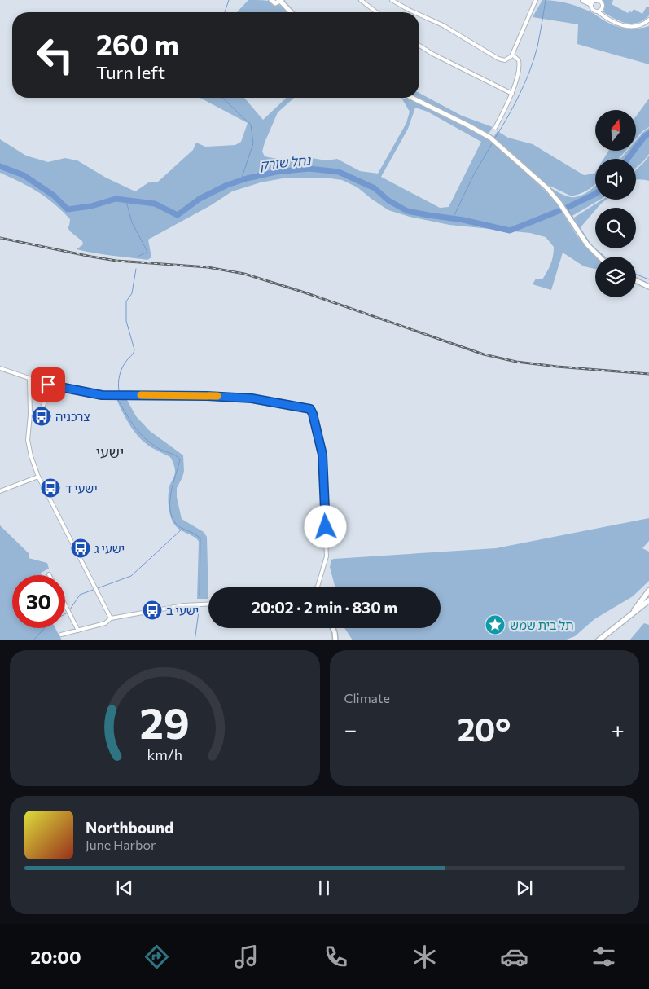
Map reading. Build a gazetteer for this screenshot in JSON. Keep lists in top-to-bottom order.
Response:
{
  "districts": ["ישעי"],
  "water": ["נחל שורק"],
  "places": {
    "bus stop": [
      "צרכניה",
      "ישעי ד",
      "ישעי ג",
      "ישעי ב"
    ],
    "place": ["תל בית שמש"]
  },
  "north": "top",
  "page": {
    "turn": ["260 m", "Turn left"],
    "limit": "30",
    "trip": "20:02 · 2 min · 830 m",
    "tile": "Climate",
    "heat": ["−", "20°", "+"],
    "song": ["Northbound", "June Harbor"],
    "tabs": "20:00",
    "gauge": ["29", "km/h"]
  }
}
